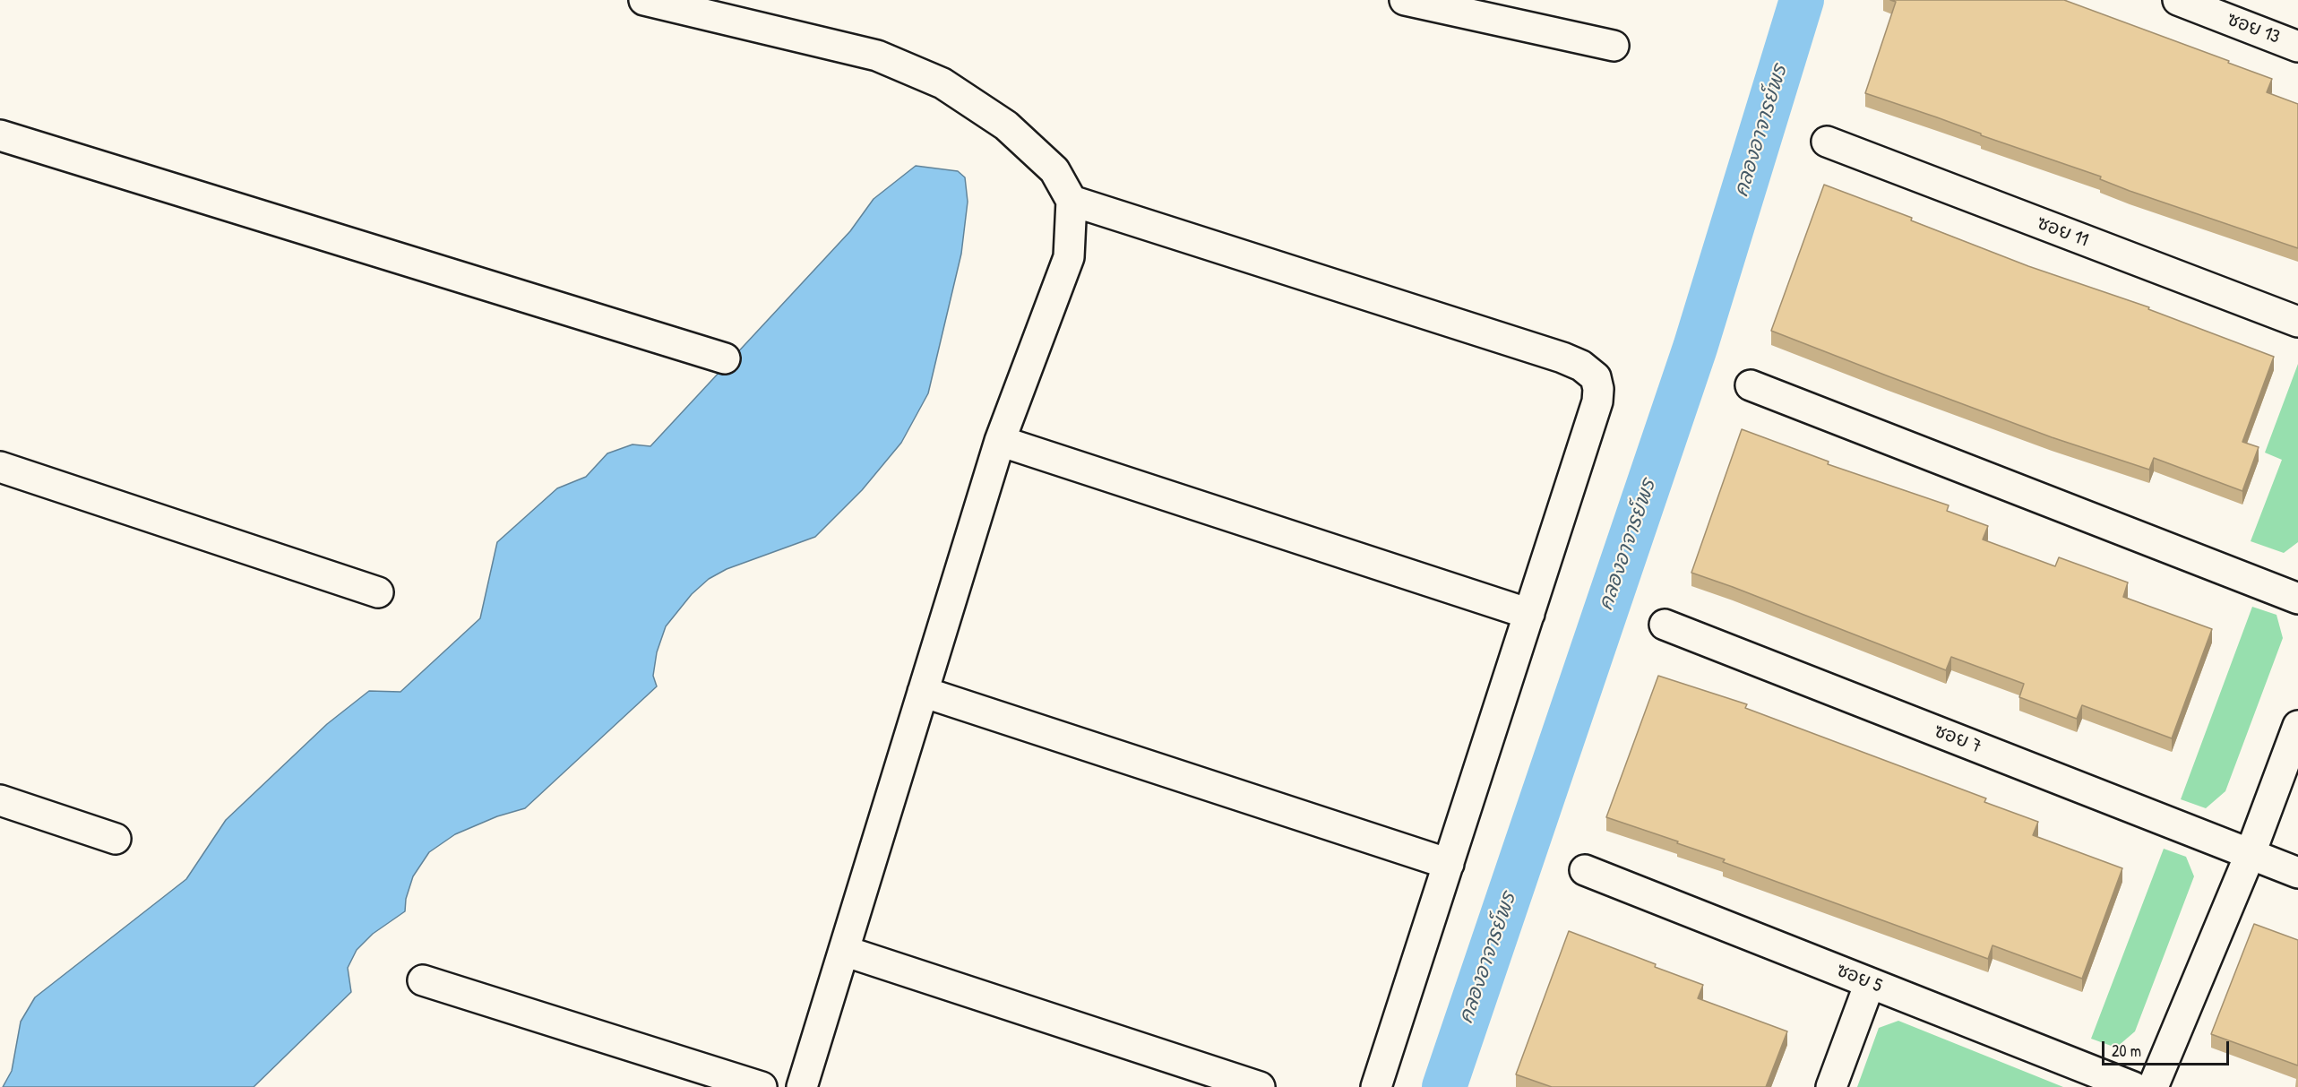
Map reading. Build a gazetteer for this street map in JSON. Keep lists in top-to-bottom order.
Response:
{
  "streets": {
    "street": [
      "ซอย 13",
      "ซอย 11",
      "ซอย 7",
      "ซอย 5"
    ]
  },
  "water": ["คลองอาจารย์พร"],
  "scale_bar": "20 m"
}
